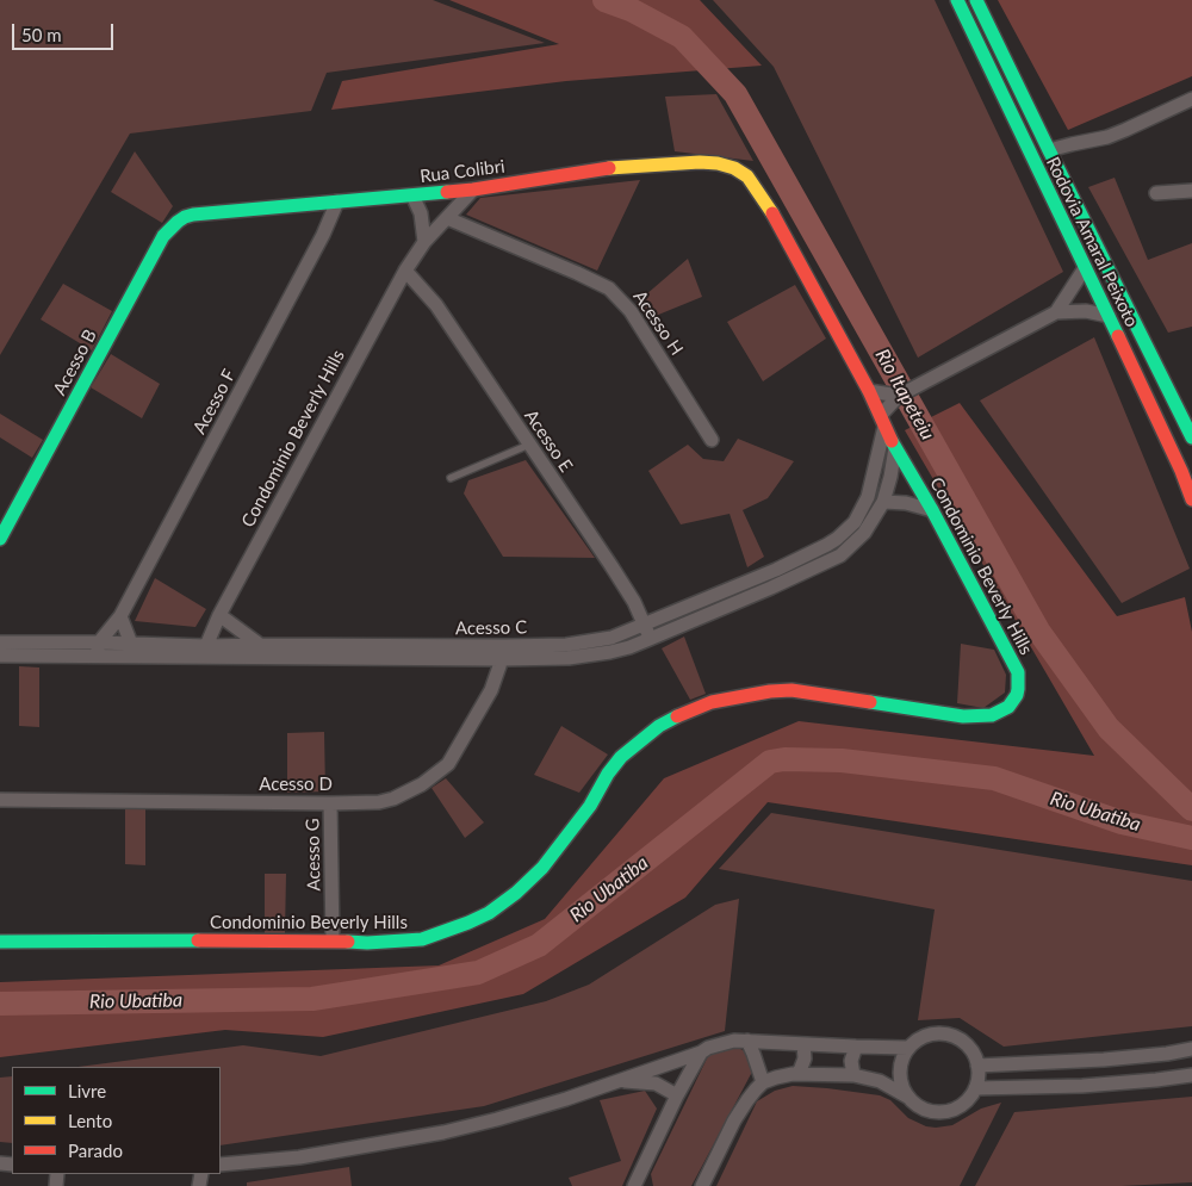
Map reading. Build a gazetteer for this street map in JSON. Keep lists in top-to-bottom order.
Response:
{
  "streets": {
    "main road": [
      "Rua Colibri",
      "Rodovia Amaral Peixoto",
      "Acesso B",
      "Condominio Beverly Hills"
    ],
    "street": [
      "Acesso H",
      "Acesso F",
      "Acesso E",
      "Acesso C",
      "Acesso D",
      "Acesso G"
    ]
  },
  "crossings": [
    ["Rua Colibri", "Acesso B"],
    ["Rua Colibri", "Acesso F"],
    ["Rua Colibri", "Condominio Beverly Hills"],
    ["Acesso H", "Condominio Beverly Hills"],
    ["Acesso F", "Acesso C"],
    ["Condominio Beverly Hills", "Acesso E"],
    ["Condominio Beverly Hills", "Acesso C"],
    ["Condominio Beverly Hills", "Acesso G"],
    ["Acesso E", "Acesso C"],
    ["Acesso C", "Acesso D"],
    ["Acesso D", "Acesso G"]
  ],
  "water": ["Rio Itapeteiu", "Rio Ubatiba"],
  "legend": ["Livre", "Lento", "Parado"],
  "scale_bar": "50 m"
}
